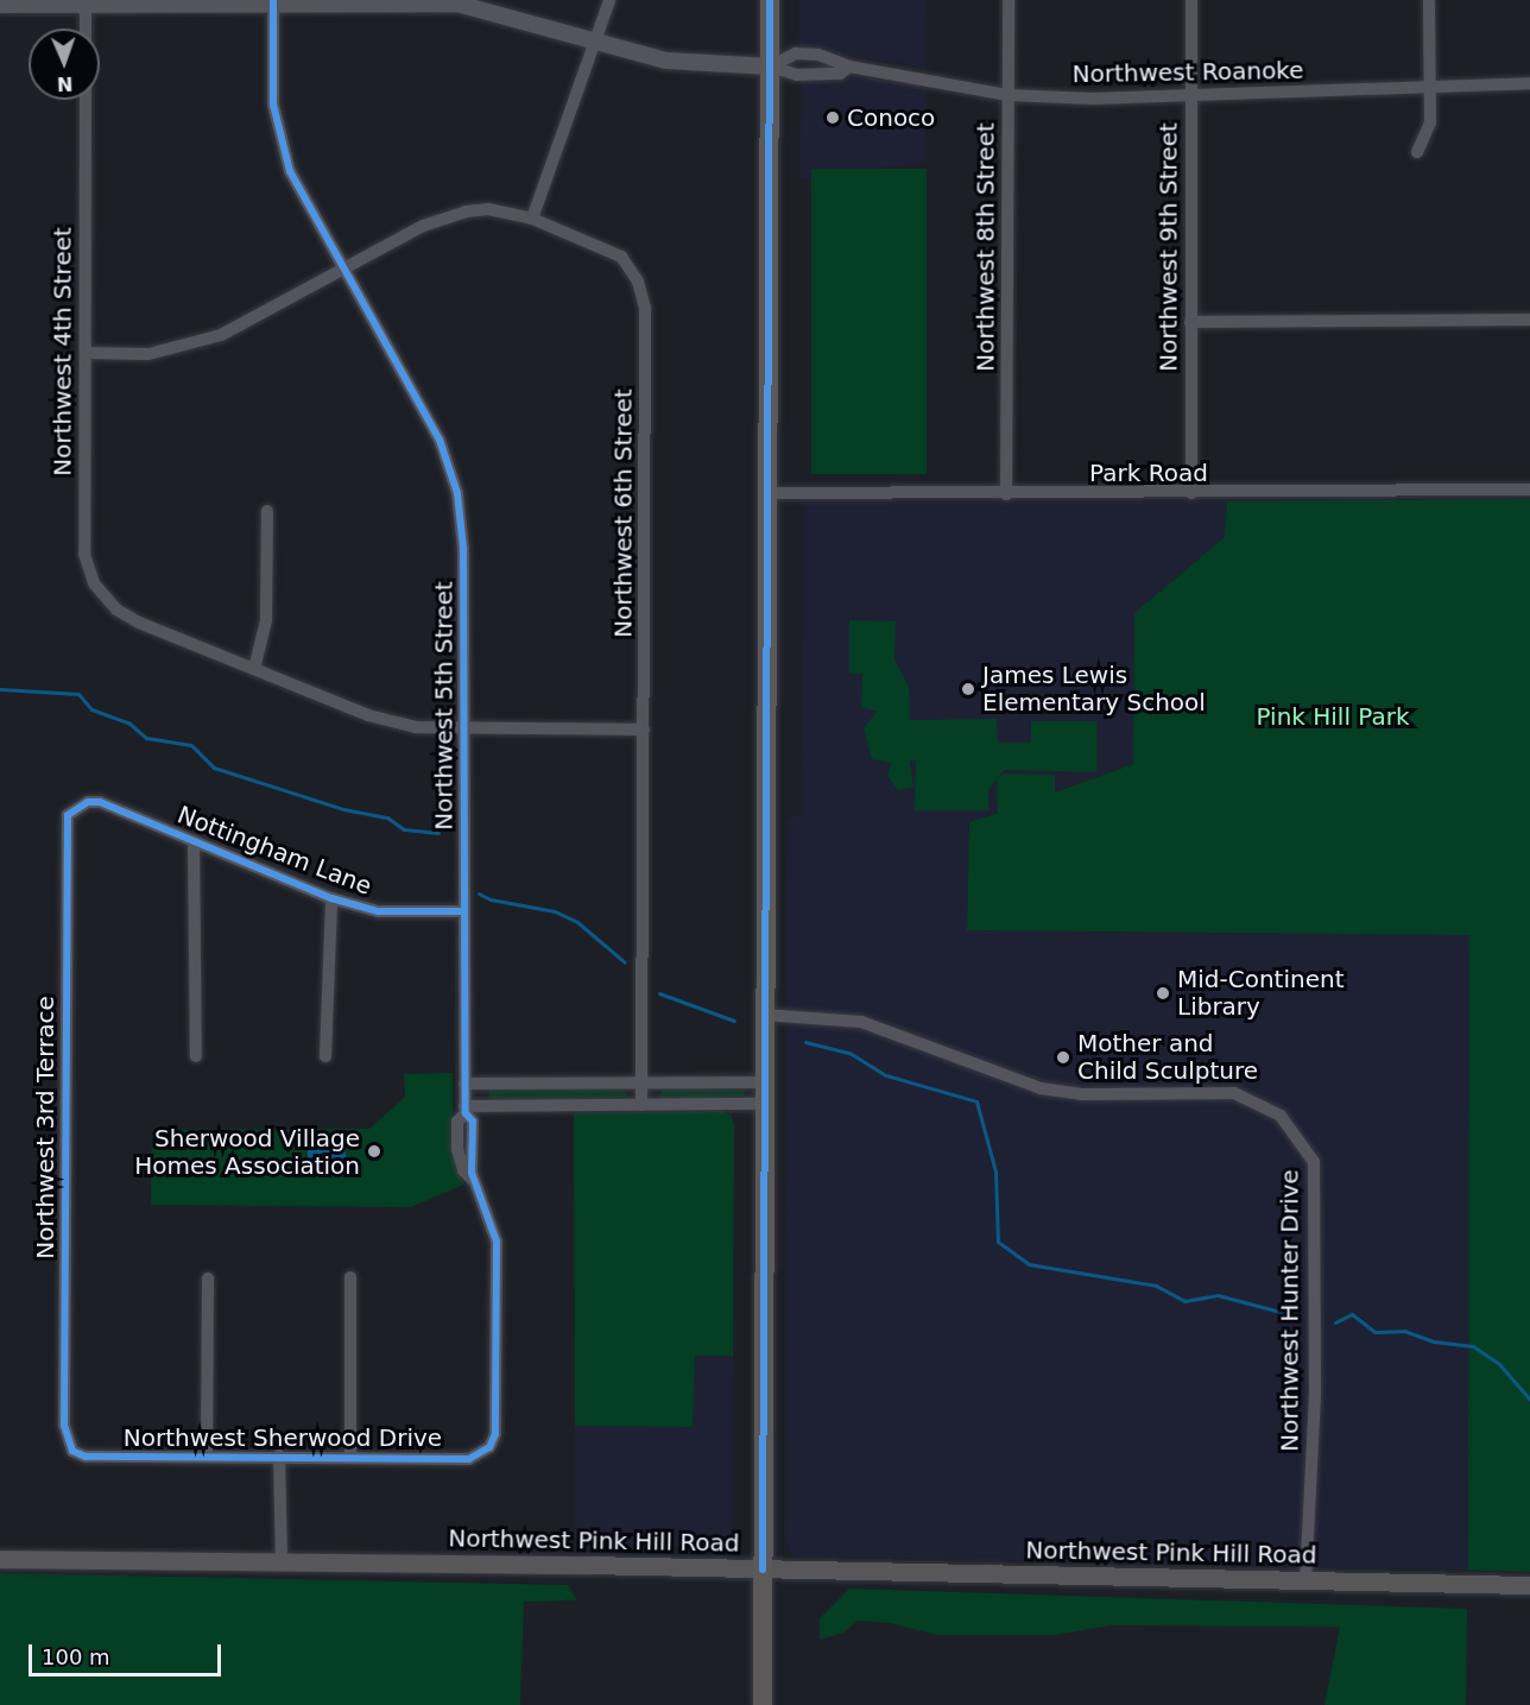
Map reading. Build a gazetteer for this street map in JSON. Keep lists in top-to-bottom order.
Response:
{
  "streets": {
    "main road": ["Northwest Pink Hill Road"],
    "street": [
      "Northwest Roanoke",
      "Northwest 8th Street",
      "Northwest 9th Street",
      "Northwest 4th Street",
      "Park Road",
      "Northwest 6th Street",
      "Northwest 5th Street",
      "Nottingham Lane",
      "Northwest 3rd Terrace",
      "Northwest Hunter Drive",
      "Northwest Sherwood Drive"
    ]
  },
  "crossings": [
    ["Northwest Roanoke", "Northwest 8th Street"],
    ["Northwest Roanoke", "Northwest 9th Street"],
    ["Northwest 8th Street", "Park Road"],
    ["Northwest 9th Street", "Park Road"],
    ["Northwest 4th Street", "Northwest 6th Street"],
    ["Northwest 6th Street", "Northwest 5th Street"],
    ["Northwest 5th Street", "Nottingham Lane"],
    ["Northwest 5th Street", "Northwest Sherwood Drive"],
    ["Nottingham Lane", "Northwest 3rd Terrace"],
    ["Northwest 3rd Terrace", "Northwest Sherwood Drive"],
    ["Northwest Hunter Drive", "Northwest Pink Hill Road"]
  ],
  "parks": ["Pink Hill Park"],
  "places": [
    "Conoco",
    "James Lewis Elementary School",
    "Mid-Continent Library",
    "Mother and Child Sculpture",
    "Sherwood Village Homes Association"
  ],
  "scale_bar": "100 m",
  "north": "bottom"
}
